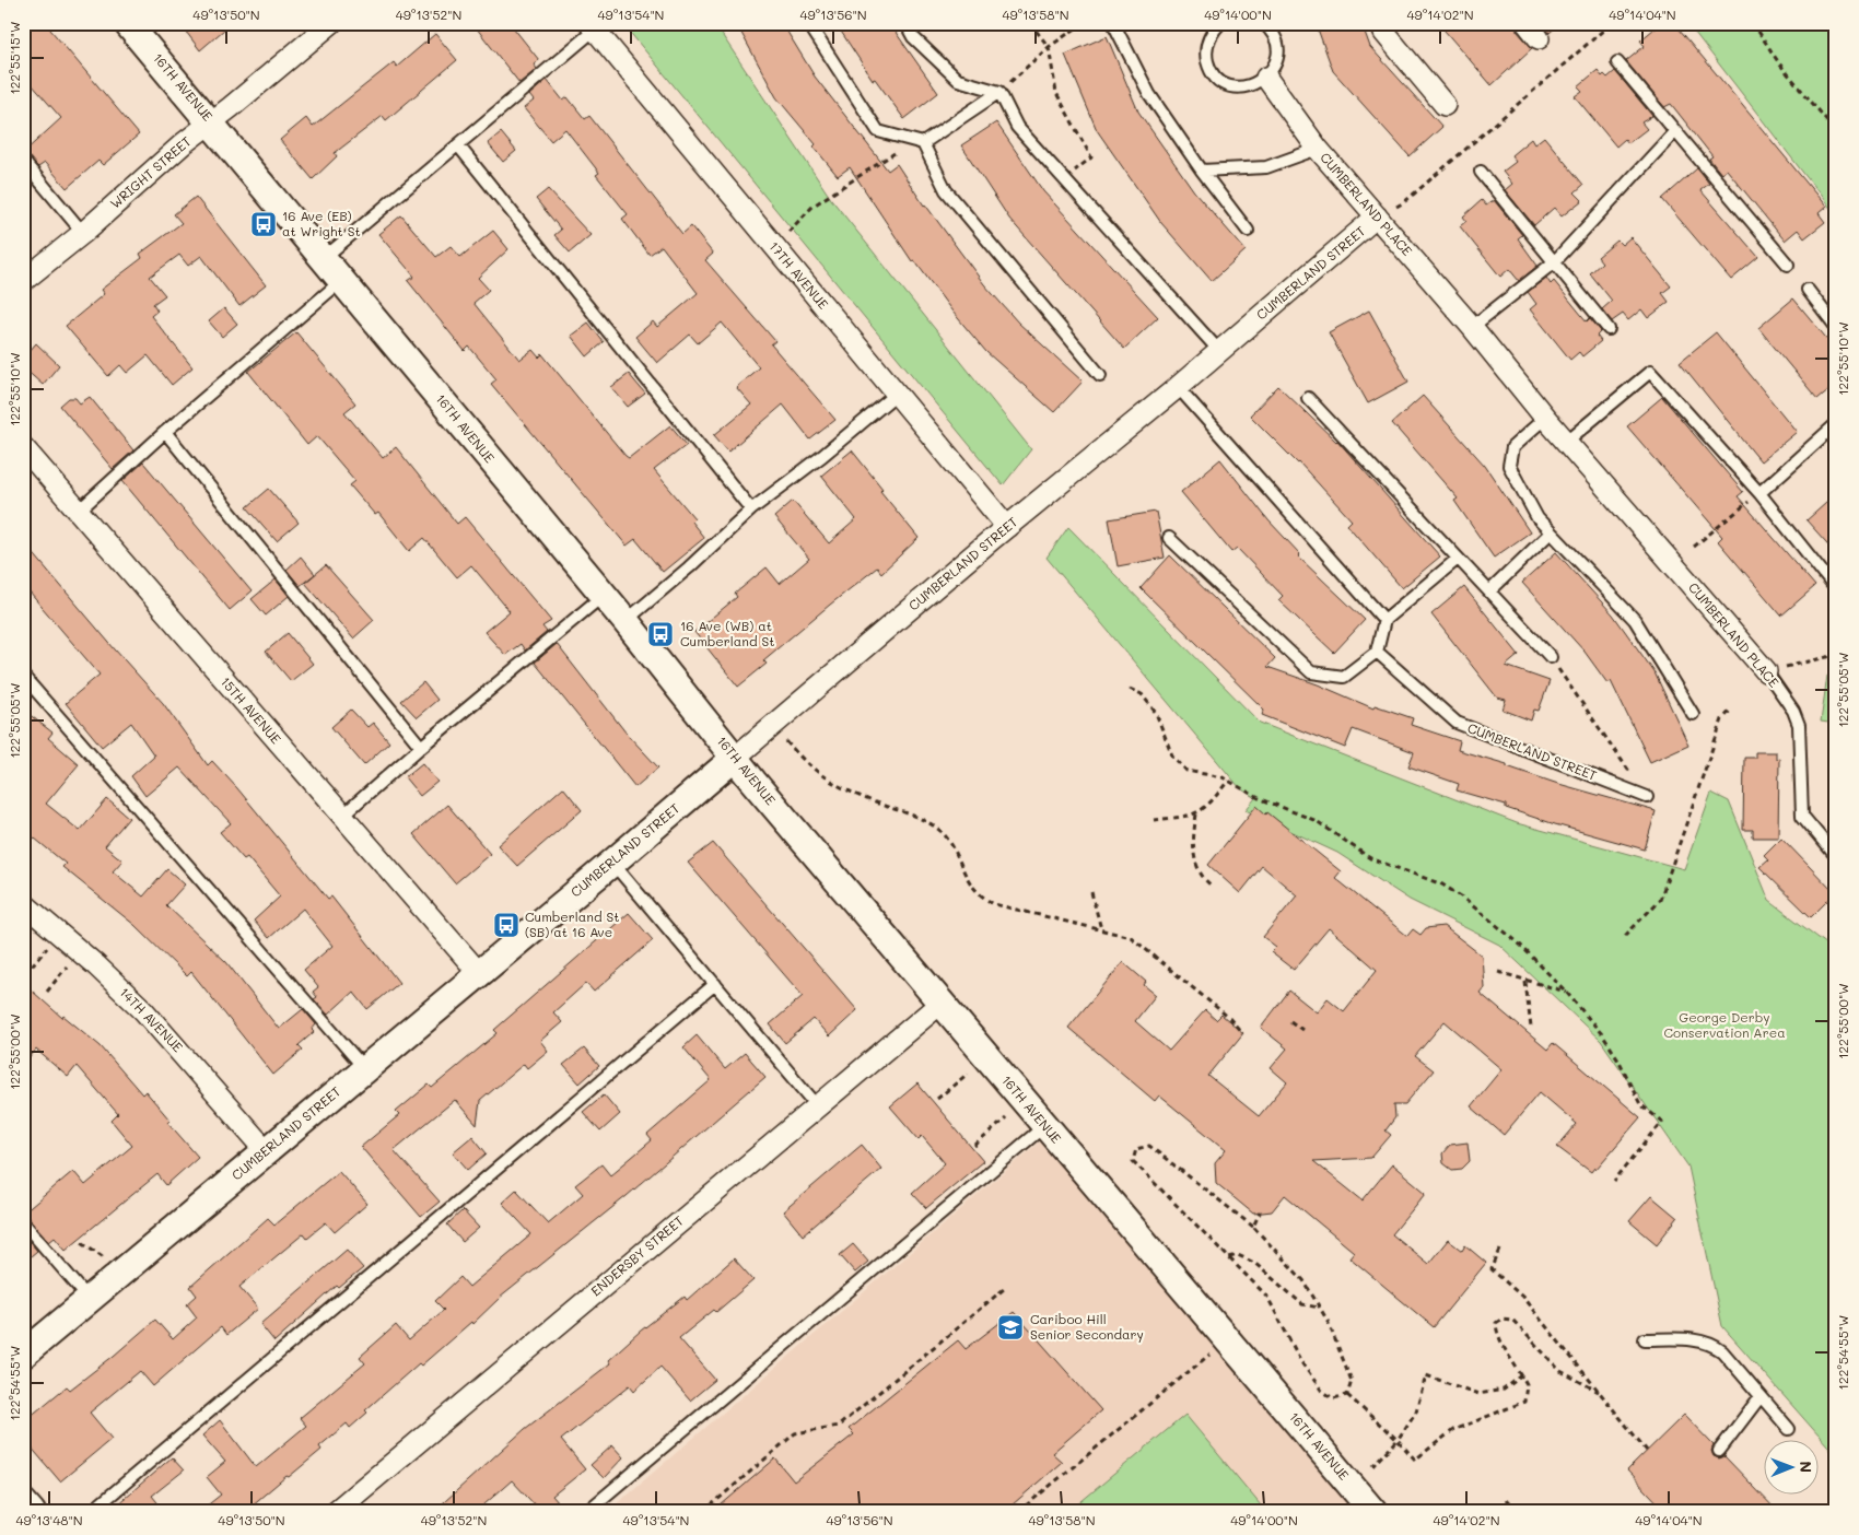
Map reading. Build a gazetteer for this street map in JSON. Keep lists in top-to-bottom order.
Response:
{
  "streets": {
    "street": [
      "16TH AVENUE",
      "WRIGHT STREET",
      "CUMBERLAND PLACE",
      "CUMBERLAND STREET",
      "17TH AVENUE",
      "15TH AVENUE",
      "14TH AVENUE",
      "ENDERSBY STREET"
    ]
  },
  "crossings": [
    ["16TH AVENUE", "WRIGHT STREET"],
    ["16TH AVENUE", "CUMBERLAND STREET"],
    ["16TH AVENUE", "ENDERSBY STREET"],
    ["CUMBERLAND PLACE", "CUMBERLAND STREET"],
    ["CUMBERLAND STREET", "17TH AVENUE"],
    ["CUMBERLAND STREET", "15TH AVENUE"],
    ["CUMBERLAND STREET", "14TH AVENUE"]
  ],
  "parks": ["George Derby Conservation Area"],
  "places": {
    "bus stop": ["16 Ave (EB) at Wright St", "16 Ave (WB) at Cumberland St", "Cumberland St (SB) at 16 Ave"],
    "school or university": ["Cariboo Hill Senior Secondary"]
  },
  "north": "right",
  "coordinates": [
    "49°13'50\"N",
    "49°13'52\"N",
    "49°13'54\"N",
    "49°13'56\"N",
    "49°13'58\"N",
    "49°14'00\"N",
    "49°14'02\"N",
    "49°14'04\"N",
    "122°55'15\"W",
    "122°55'10\"W",
    "122°55'05\"W",
    "122°55'00\"W",
    "122°54'55\"W",
    "49°13'48\"N"
  ]
}
